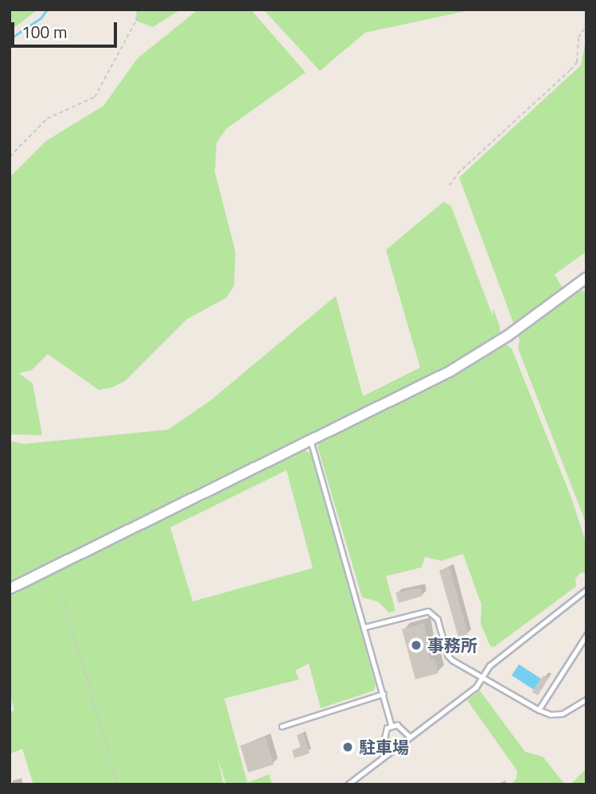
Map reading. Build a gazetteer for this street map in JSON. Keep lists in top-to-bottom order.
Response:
{
  "places": ["事務所", "駐車場"],
  "scale_bar": "100 m"
}
